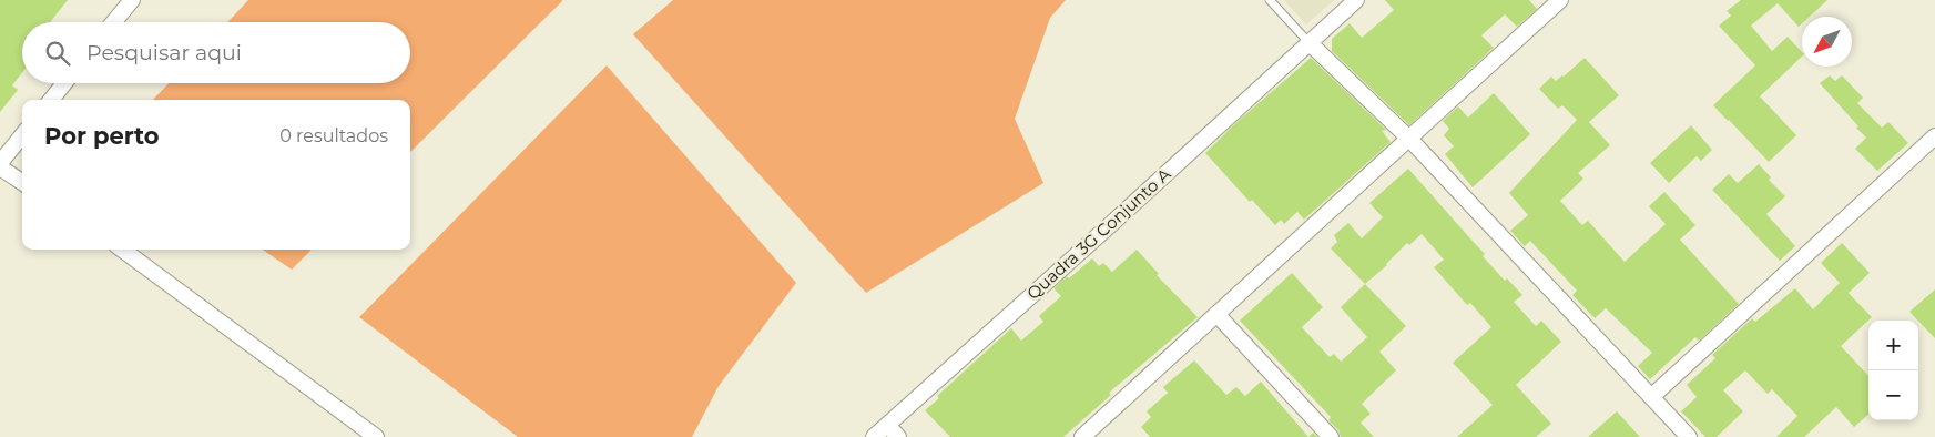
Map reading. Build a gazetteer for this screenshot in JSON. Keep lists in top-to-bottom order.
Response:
{
  "streets": {
    "street": ["Quadra 3G Conjunto A"]
  },
  "north": "bottom left",
  "page": {
    "search": "Pesquisar aqui",
    "heading": ["Por perto", "0 resultados"],
    "map_buttons": ["+", "−"]
  }
}
